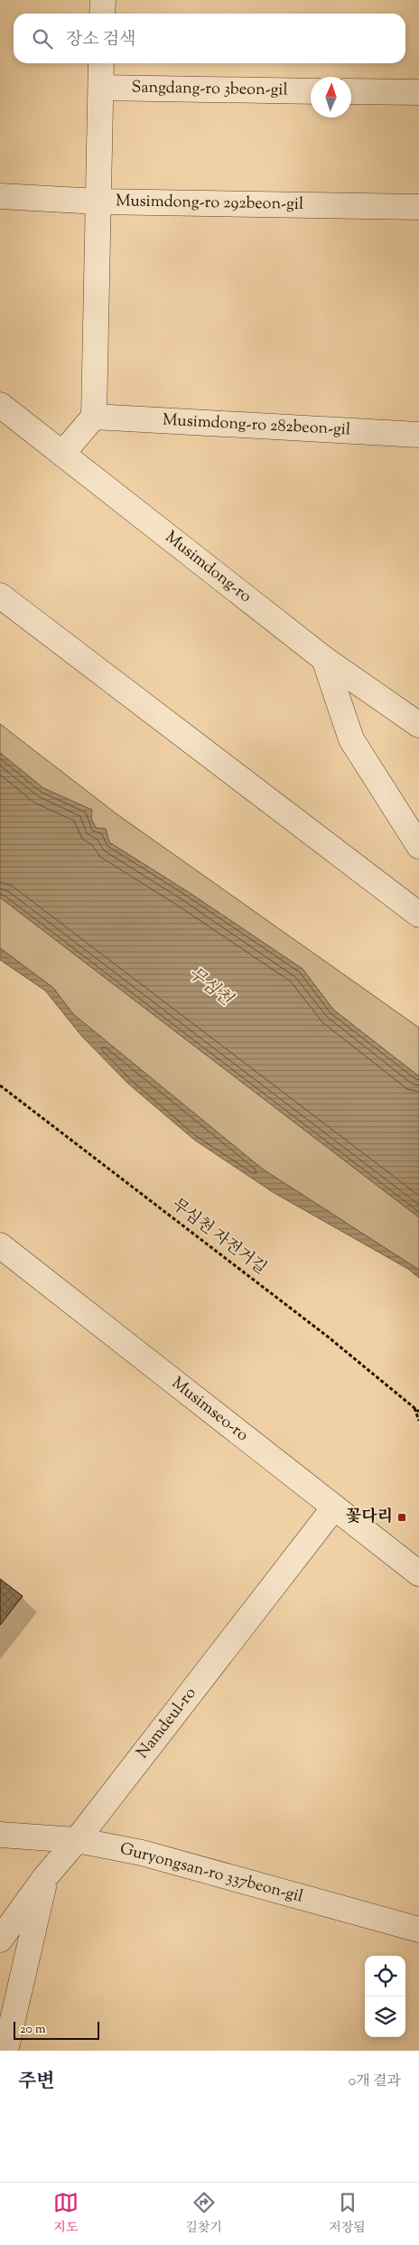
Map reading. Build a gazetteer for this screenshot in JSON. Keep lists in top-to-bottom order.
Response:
{
  "streets": {
    "street": [
      "Sangdang-ro 3beon-gil",
      "Musimdong-ro 292beon-gil",
      "Musimdong-ro 282beon-gil",
      "Musimdong-ro",
      "Musimseo-ro",
      "Namdeul-ro",
      "Guryongsan-ro 337beon-gil"
    ],
    "path": ["무심천 자전거길"]
  },
  "crossings": [
    ["Musimseo-ro", "Namdeul-ro"],
    ["Namdeul-ro", "Guryongsan-ro 337beon-gil"]
  ],
  "water": ["무심천"],
  "places": {
    "transit": ["꽃다리"]
  },
  "scale_bar": "20 m",
  "north": "top",
  "page": {
    "search": "장소 검색",
    "scale": "20 m",
    "heading": ["주변", "0개 결과"],
    "nav": ["지도", "길찾기", "저장됨"]
  }
}
